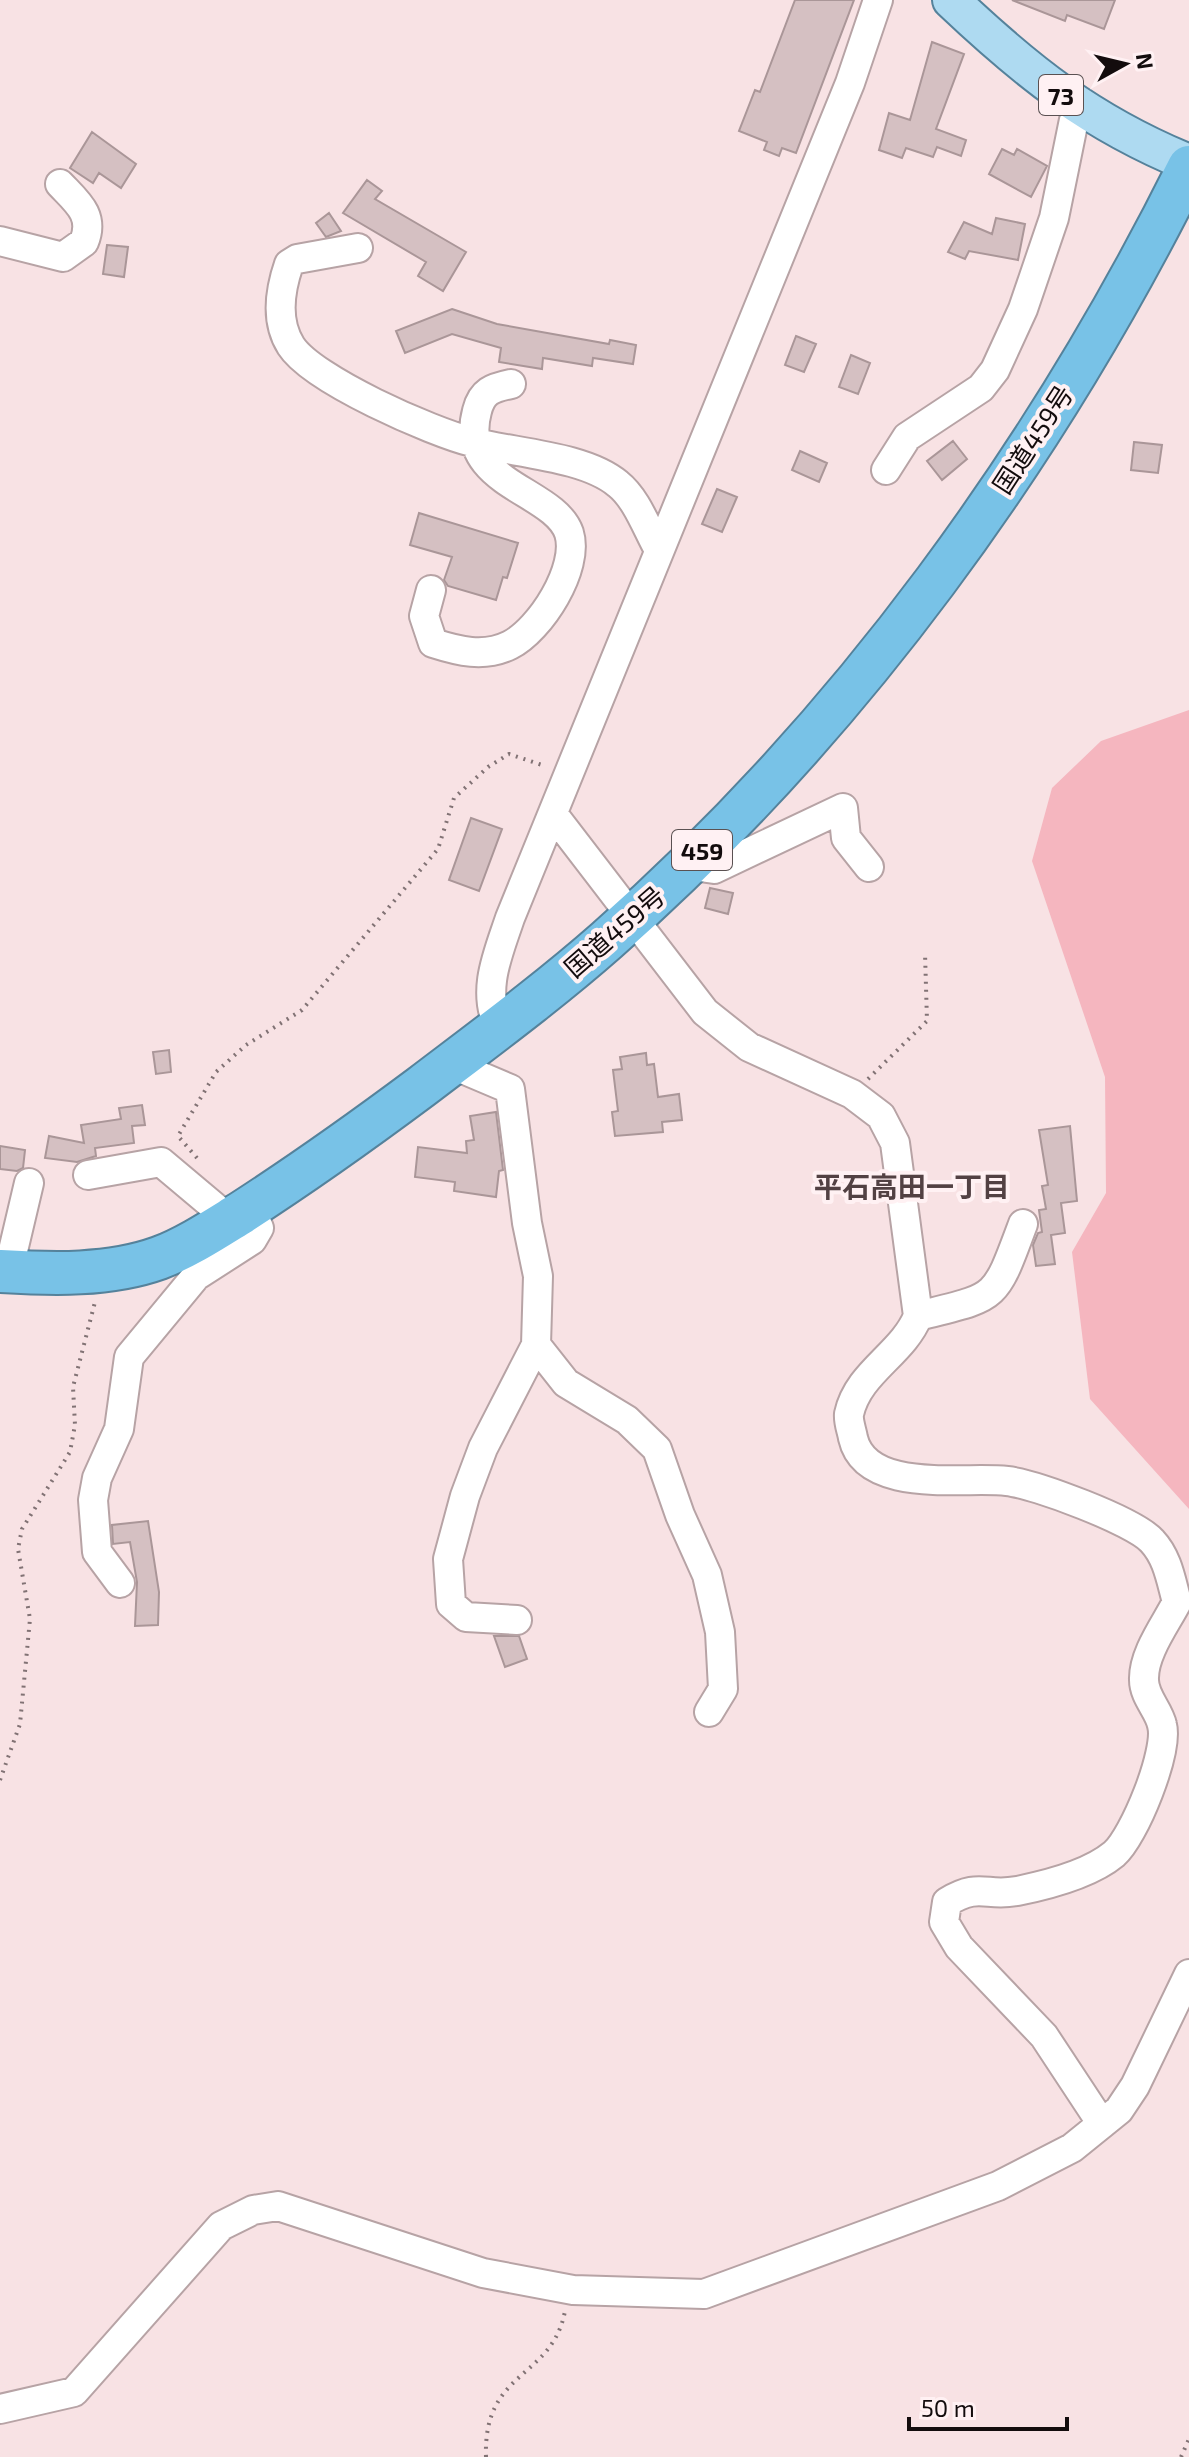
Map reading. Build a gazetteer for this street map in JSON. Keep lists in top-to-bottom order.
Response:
{
  "streets": {
    "highway": ["国道459号", "459"],
    "main road": ["73"]
  },
  "crossings": [
    ["73", "国道459号"]
  ],
  "districts": ["平石高田一丁目"],
  "scale_bar": "50 m",
  "north": "right"
}
